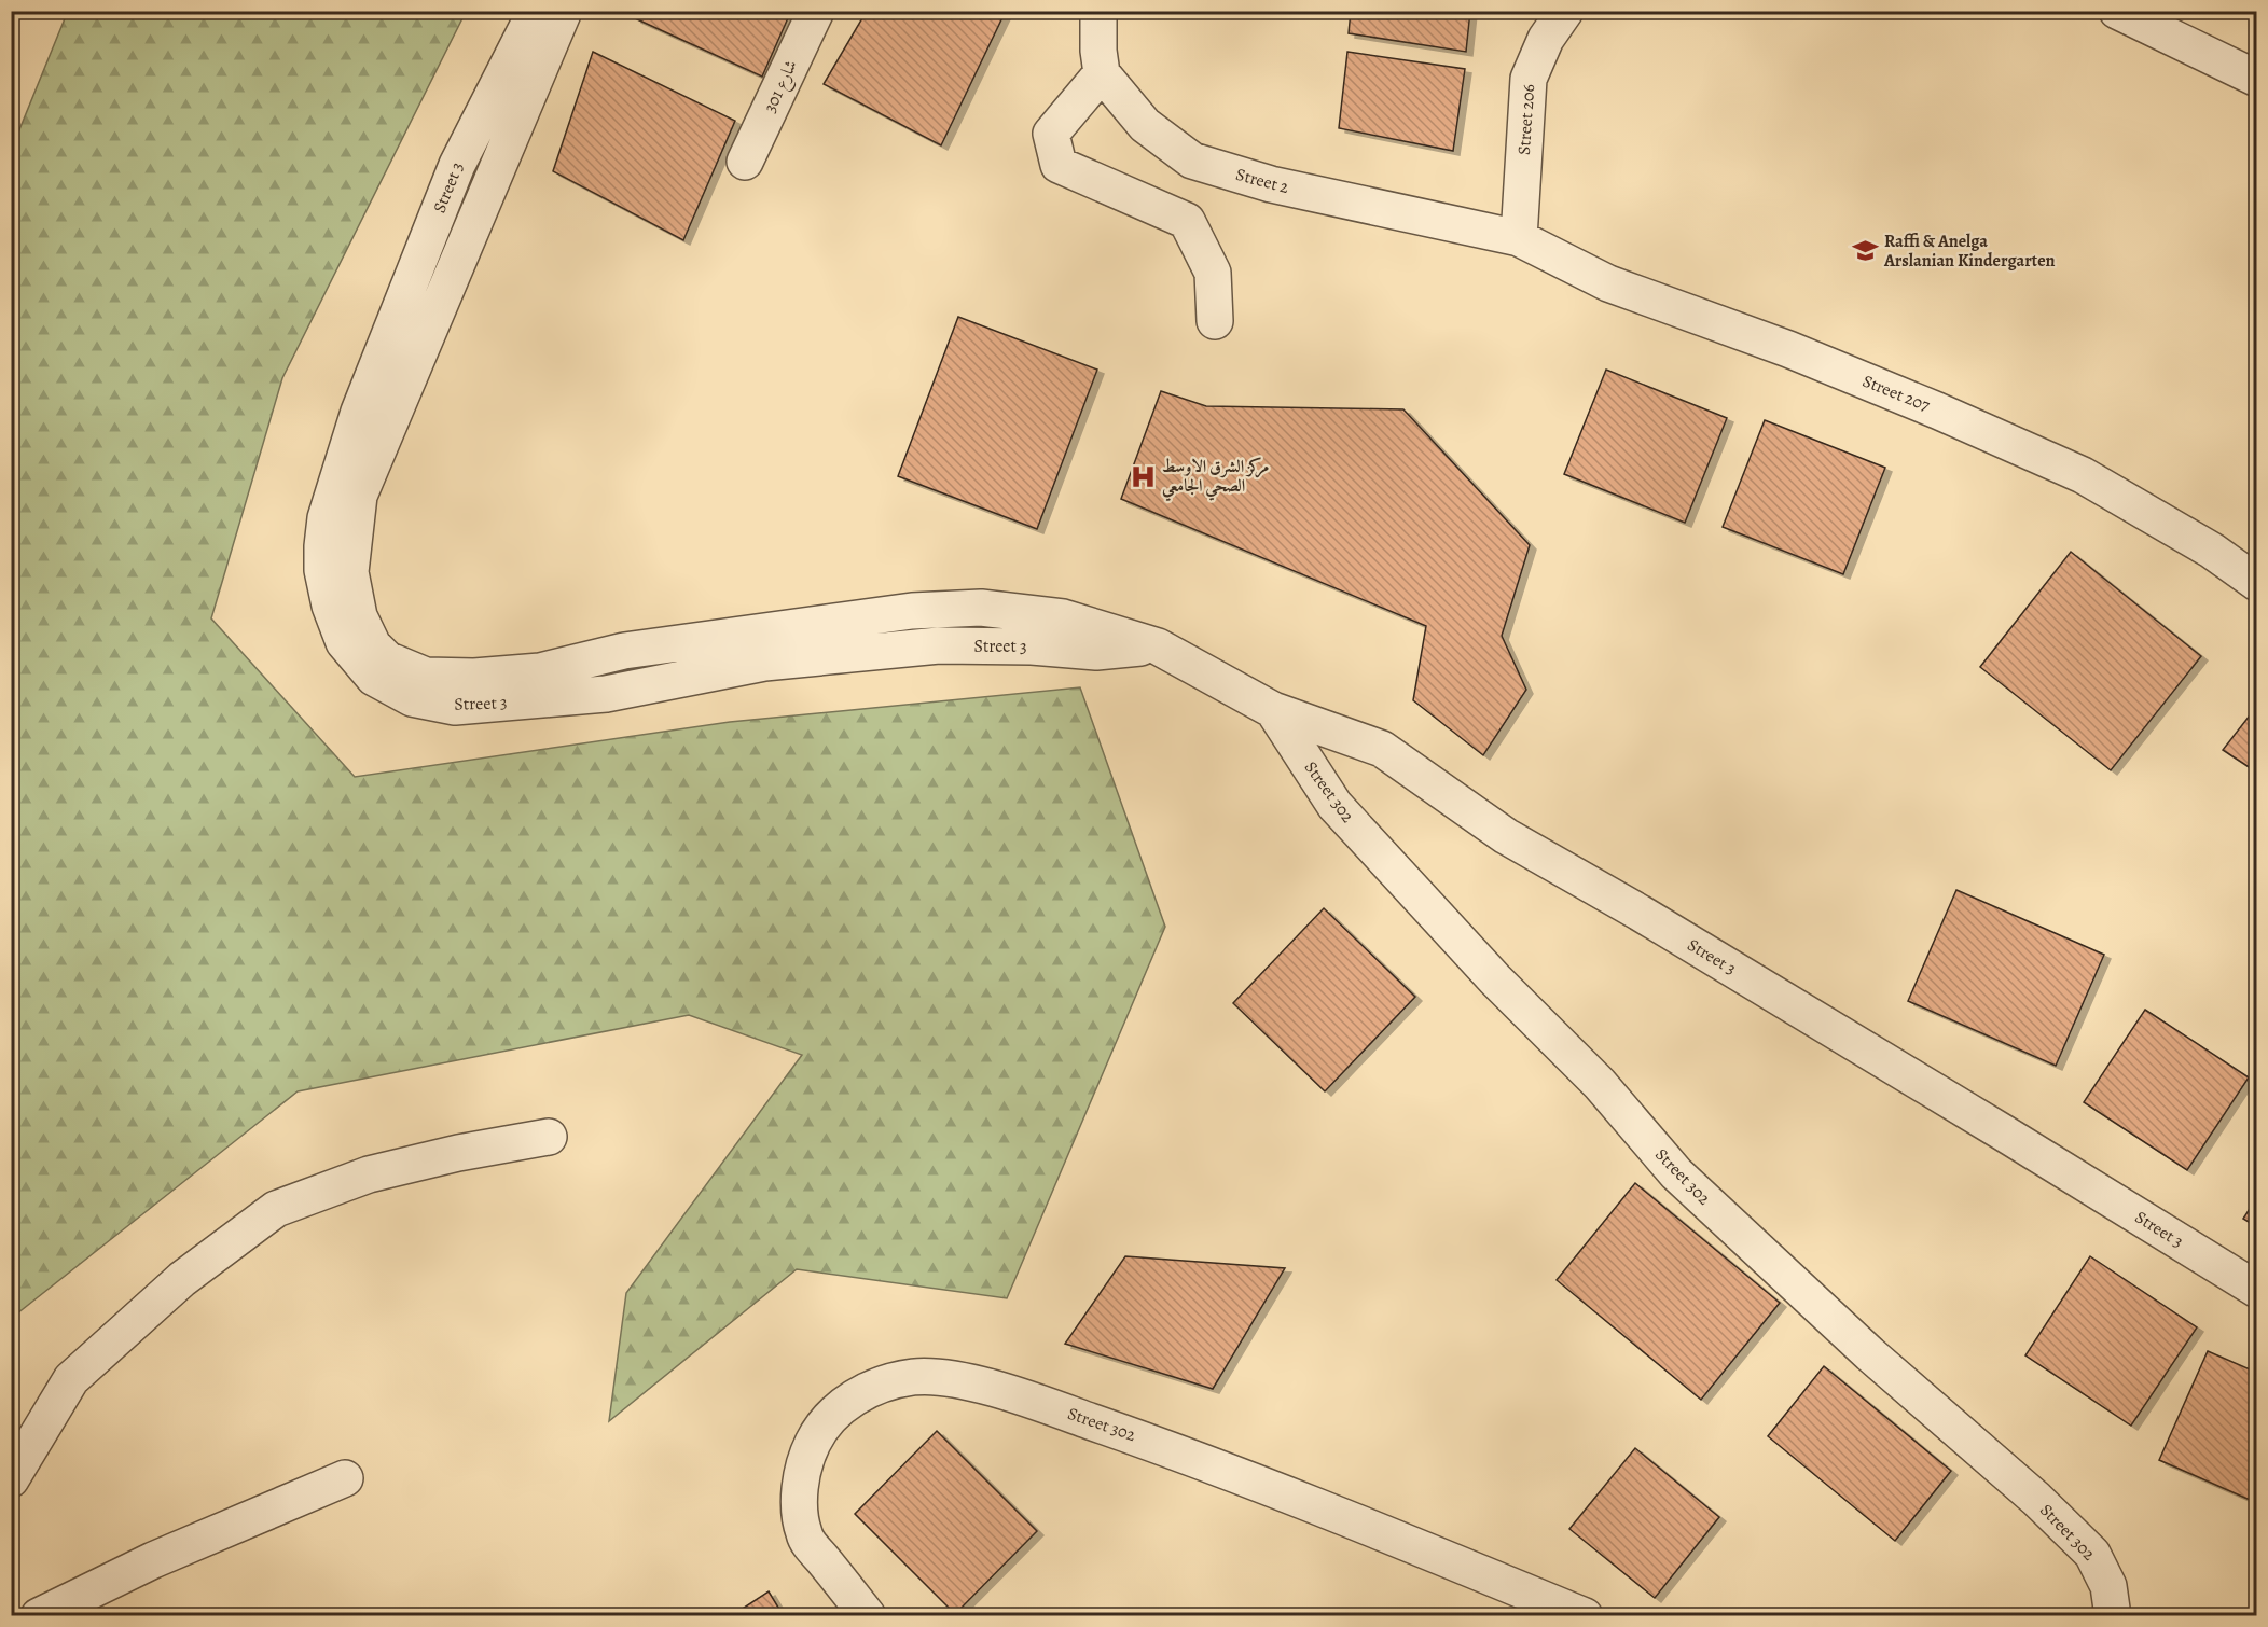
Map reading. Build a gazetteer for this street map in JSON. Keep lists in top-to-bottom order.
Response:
{
  "streets": {
    "street": [
      "شارع 301",
      "Street 206",
      "Street 2",
      "Street 3",
      "Street 207",
      "Street 302"
    ]
  },
  "crossings": [
    ["Street 206", "Street 2"],
    ["Street 206", "Street 207"],
    ["Street 2", "Street 207"],
    ["Street 3", "Street 302"]
  ],
  "places": {
    "school or university": ["Raffi & Anelga Arslanian Kindergarten"],
    "hospital": ["مركز الشرق الاوسط الصحي الجامعي"]
  }
}
